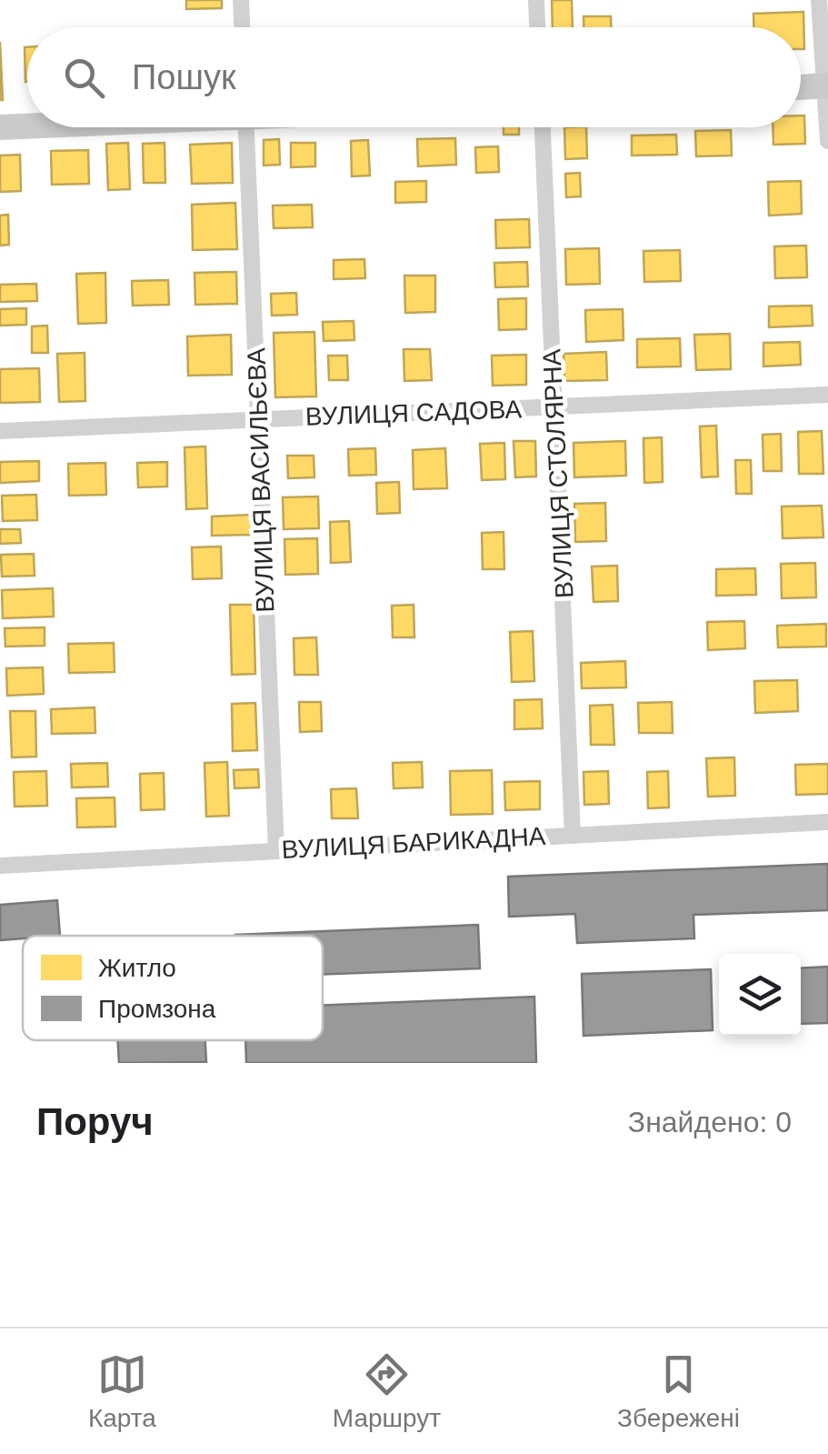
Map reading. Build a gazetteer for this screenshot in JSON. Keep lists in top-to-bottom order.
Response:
{
  "streets": {
    "street": [
      "ВУЛИЦЯ САДОВА",
      "ВУЛИЦЯ СТОЛЯРНА",
      "ВУЛИЦЯ ВАСИЛЬЄВА",
      "ВУЛИЦЯ БАРИКАДНА"
    ]
  },
  "crossings": [
    ["ВУЛИЦЯ САДОВА", "ВУЛИЦЯ СТОЛЯРНА"],
    ["ВУЛИЦЯ САДОВА", "ВУЛИЦЯ ВАСИЛЬЄВА"],
    ["ВУЛИЦЯ СТОЛЯРНА", "ВУЛИЦЯ БАРИКАДНА"],
    ["ВУЛИЦЯ ВАСИЛЬЄВА", "ВУЛИЦЯ БАРИКАДНА"]
  ],
  "legend": ["Житло", "Промзона"],
  "page": {
    "search": "Пошук",
    "heading": ["Поруч", "Знайдено: 0"],
    "nav": ["Карта", "Маршрут", "Збережені"]
  }
}
